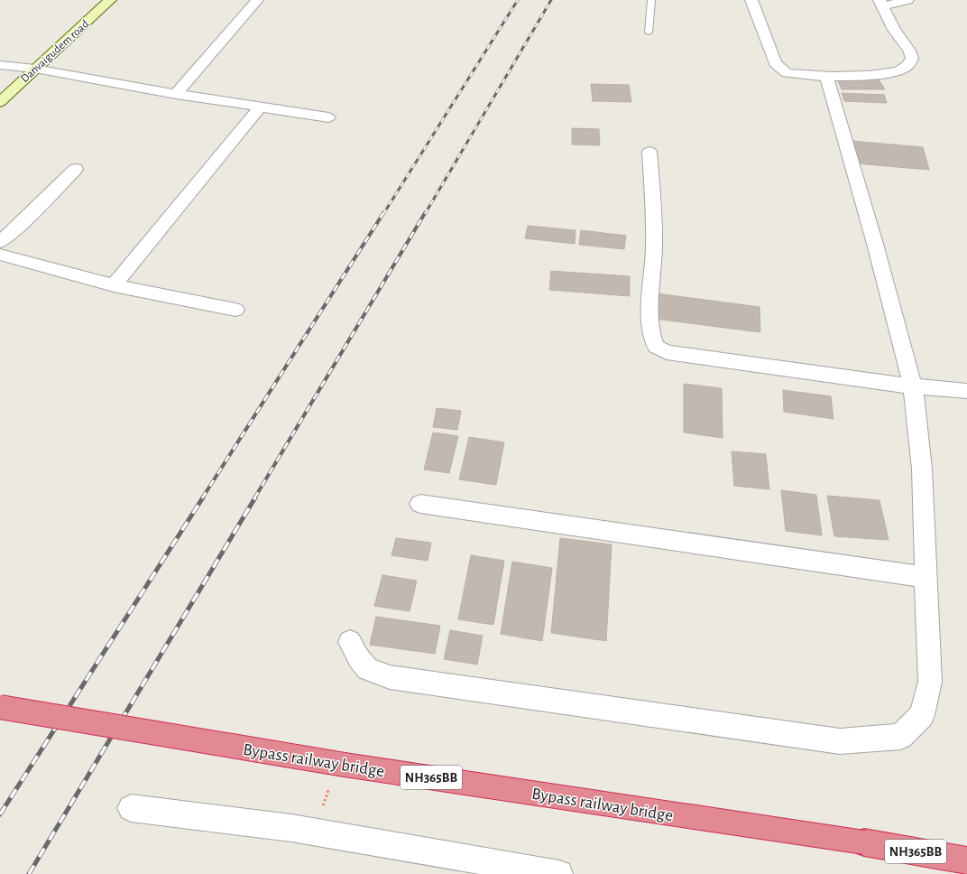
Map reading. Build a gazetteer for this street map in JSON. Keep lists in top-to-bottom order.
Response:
{
  "streets": {
    "highway": ["Bypass railway bridge", "NH365BB"],
    "street": ["Danvaigudem road"]
  }
}
